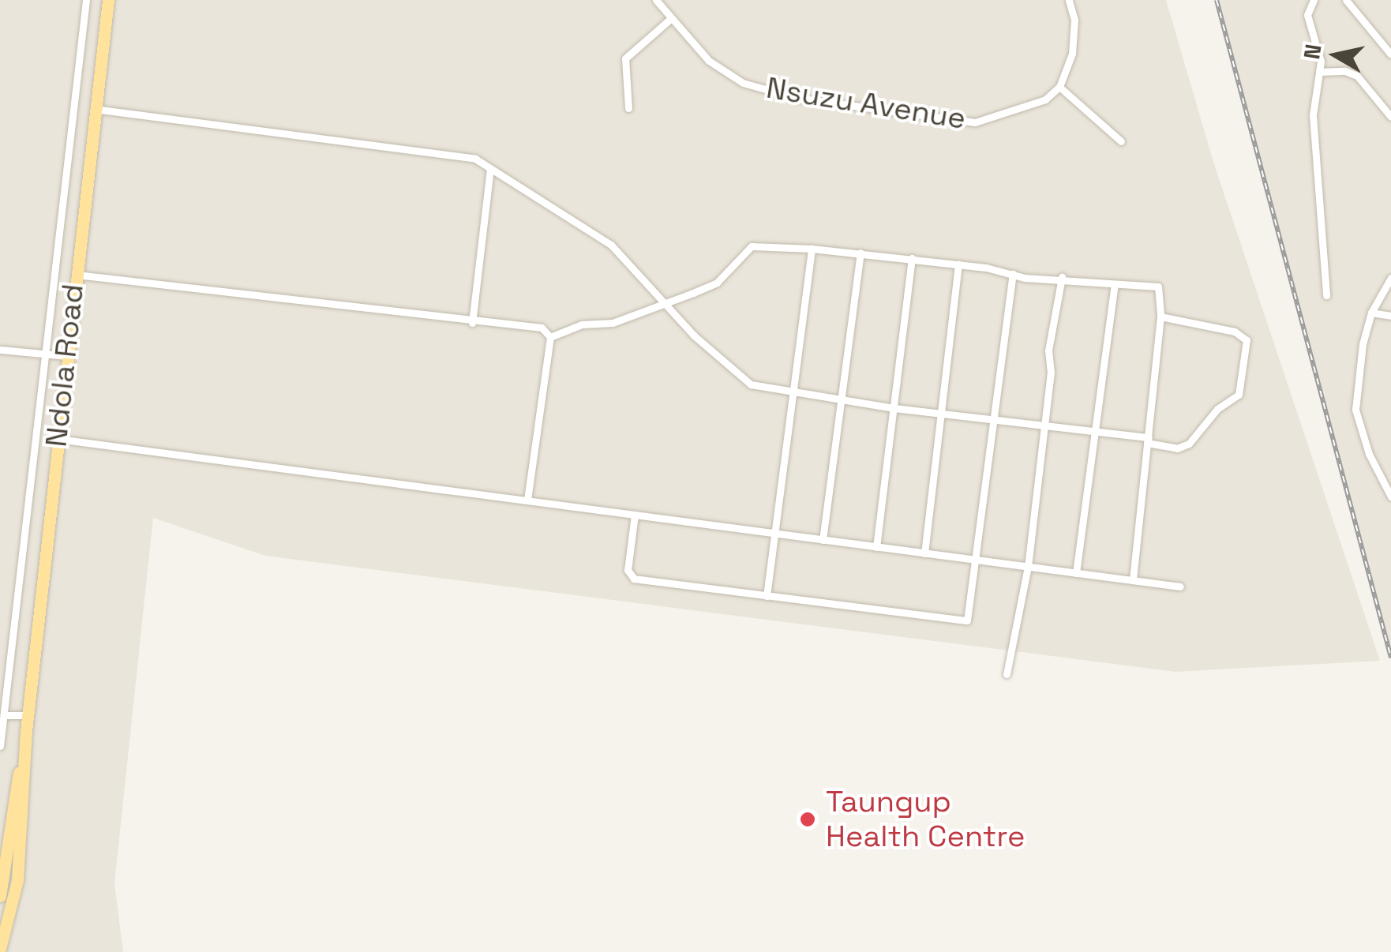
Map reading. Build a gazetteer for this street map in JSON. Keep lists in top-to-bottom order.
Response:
{
  "streets": {
    "main road": ["Ndola Road"],
    "street": ["Nsuzu Avenue"]
  },
  "places": ["Taungup Health Centre"],
  "north": "left"
}
